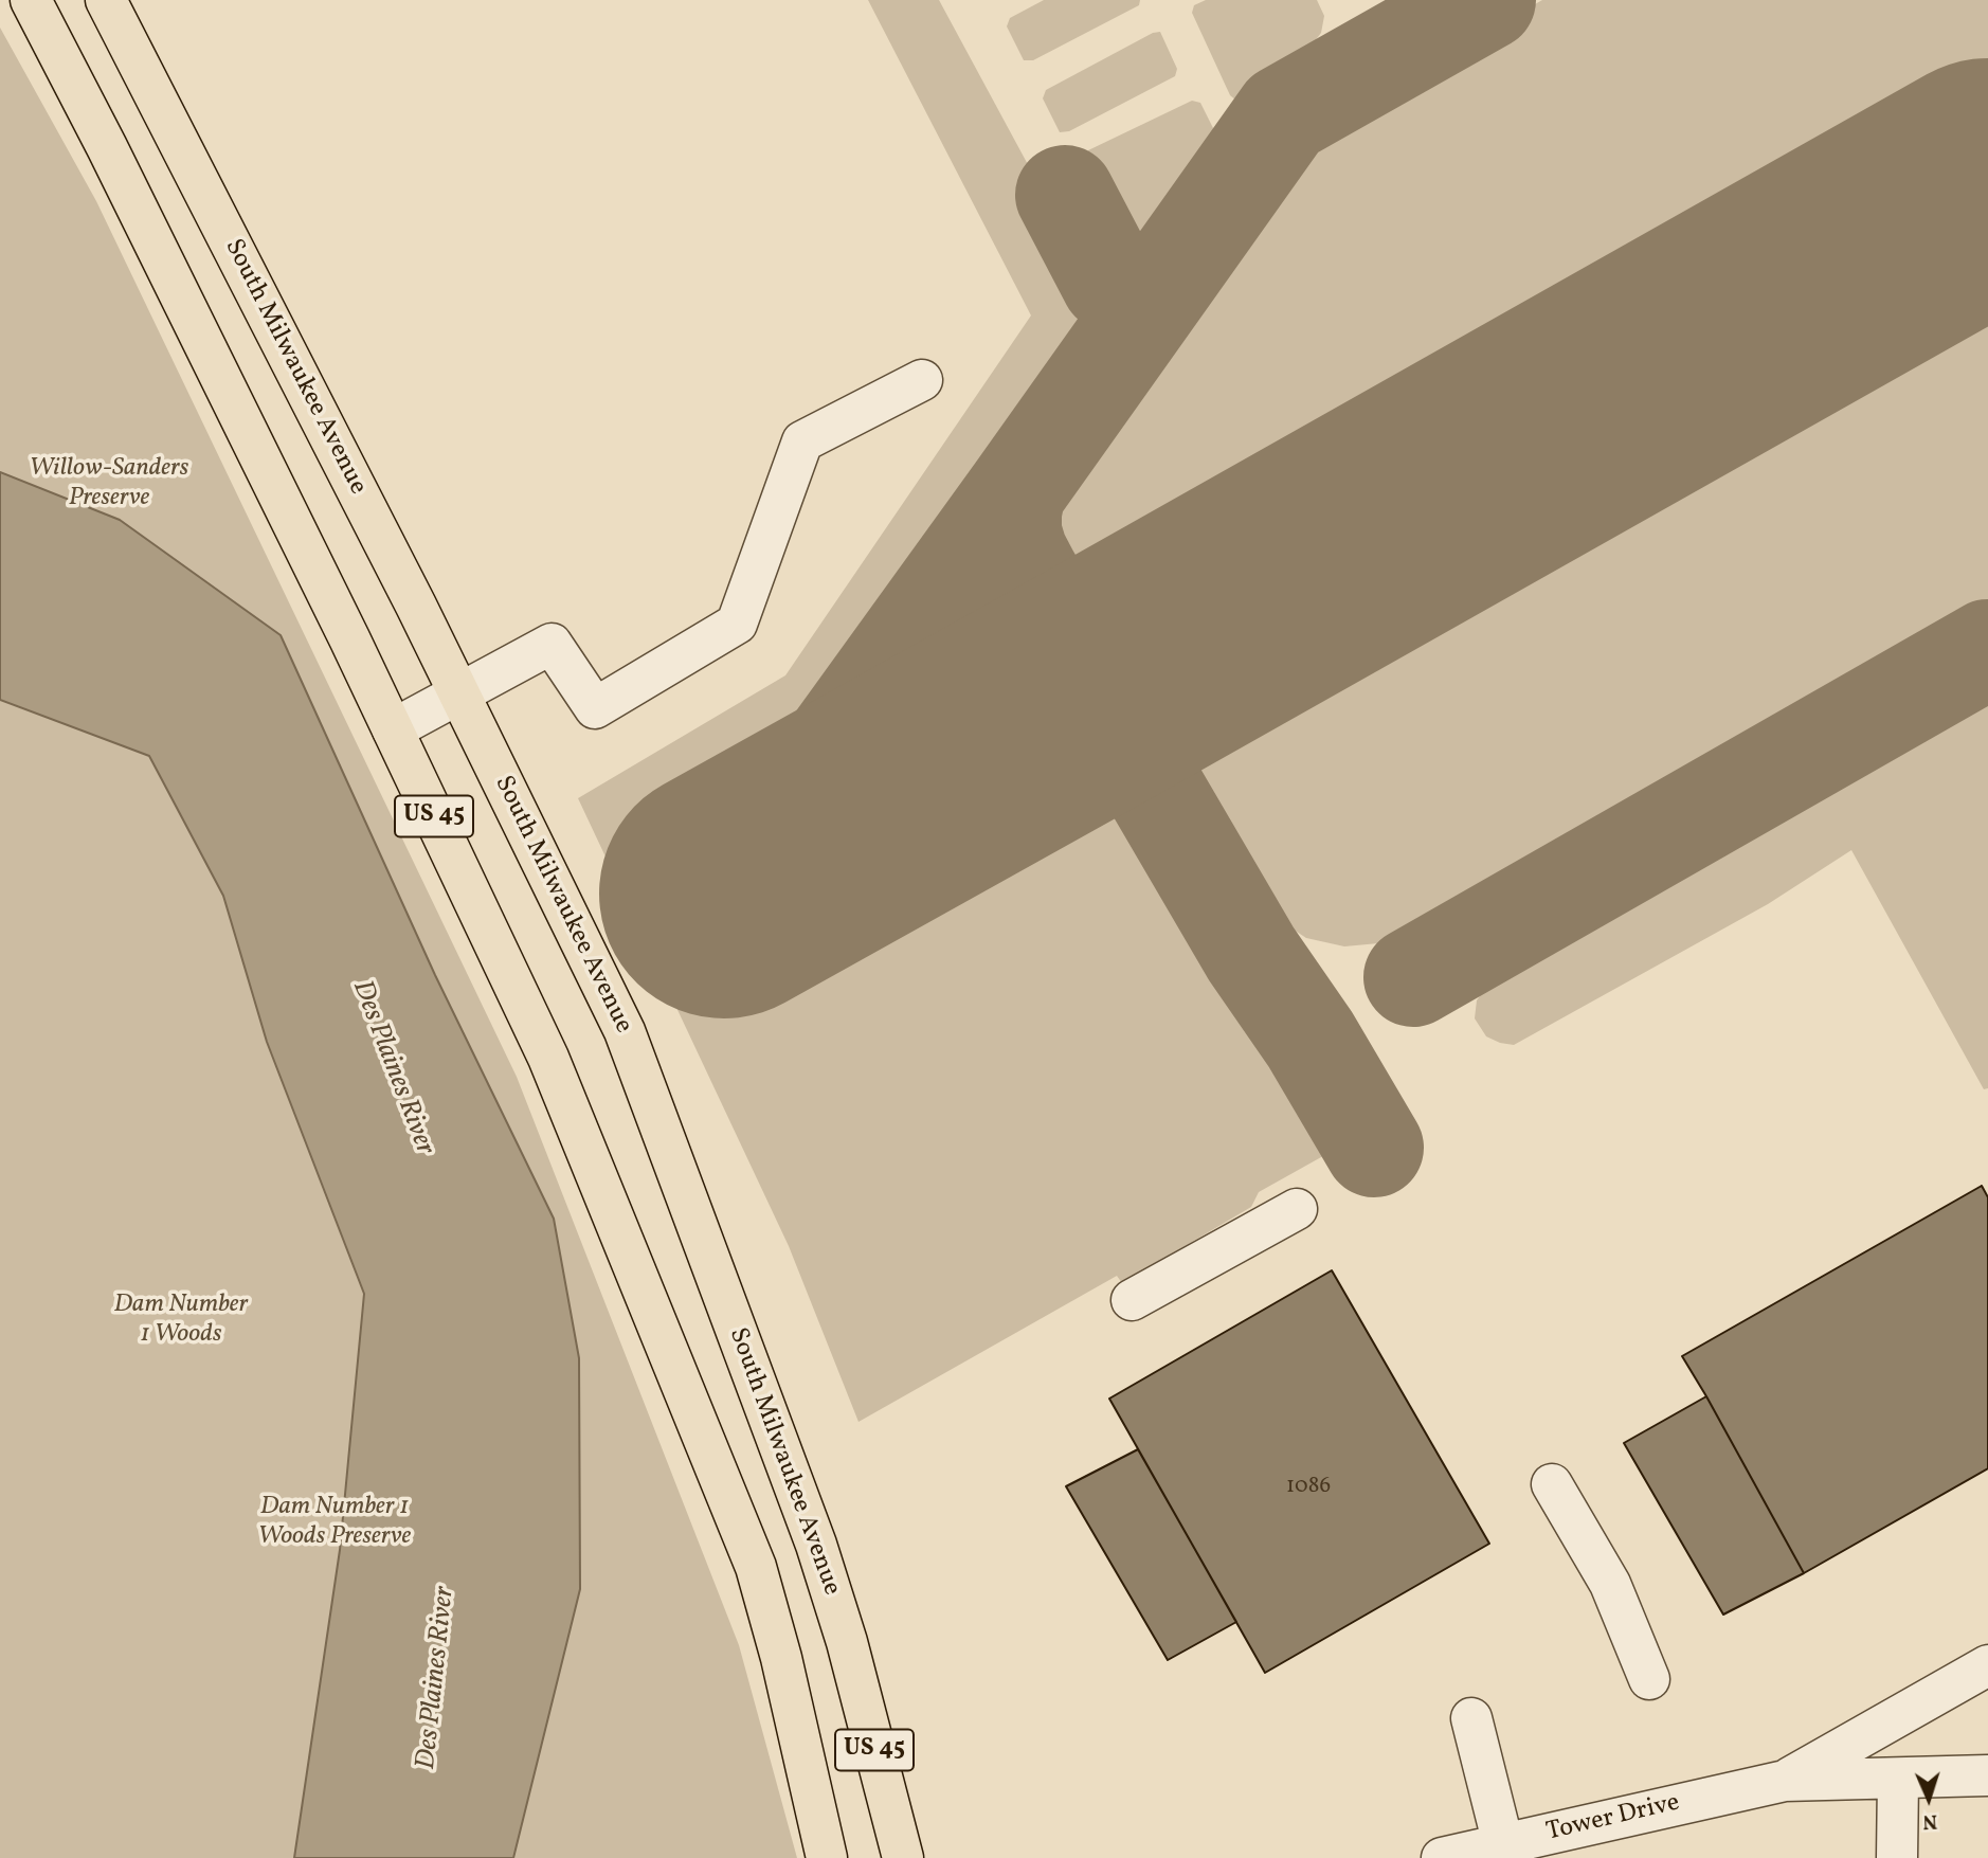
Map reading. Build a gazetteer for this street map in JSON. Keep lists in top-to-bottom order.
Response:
{
  "streets": {
    "main road": ["South Milwaukee Avenue", "US 45"],
    "street": ["Tower Drive"]
  },
  "water": ["Des Plaines River"],
  "parks": ["Willow-Sanders Preserve", "Dam Number 1 Woods", "Dam Number 1 Woods Preserve"],
  "house_numbers": ["1086"],
  "north": "bottom"
}
